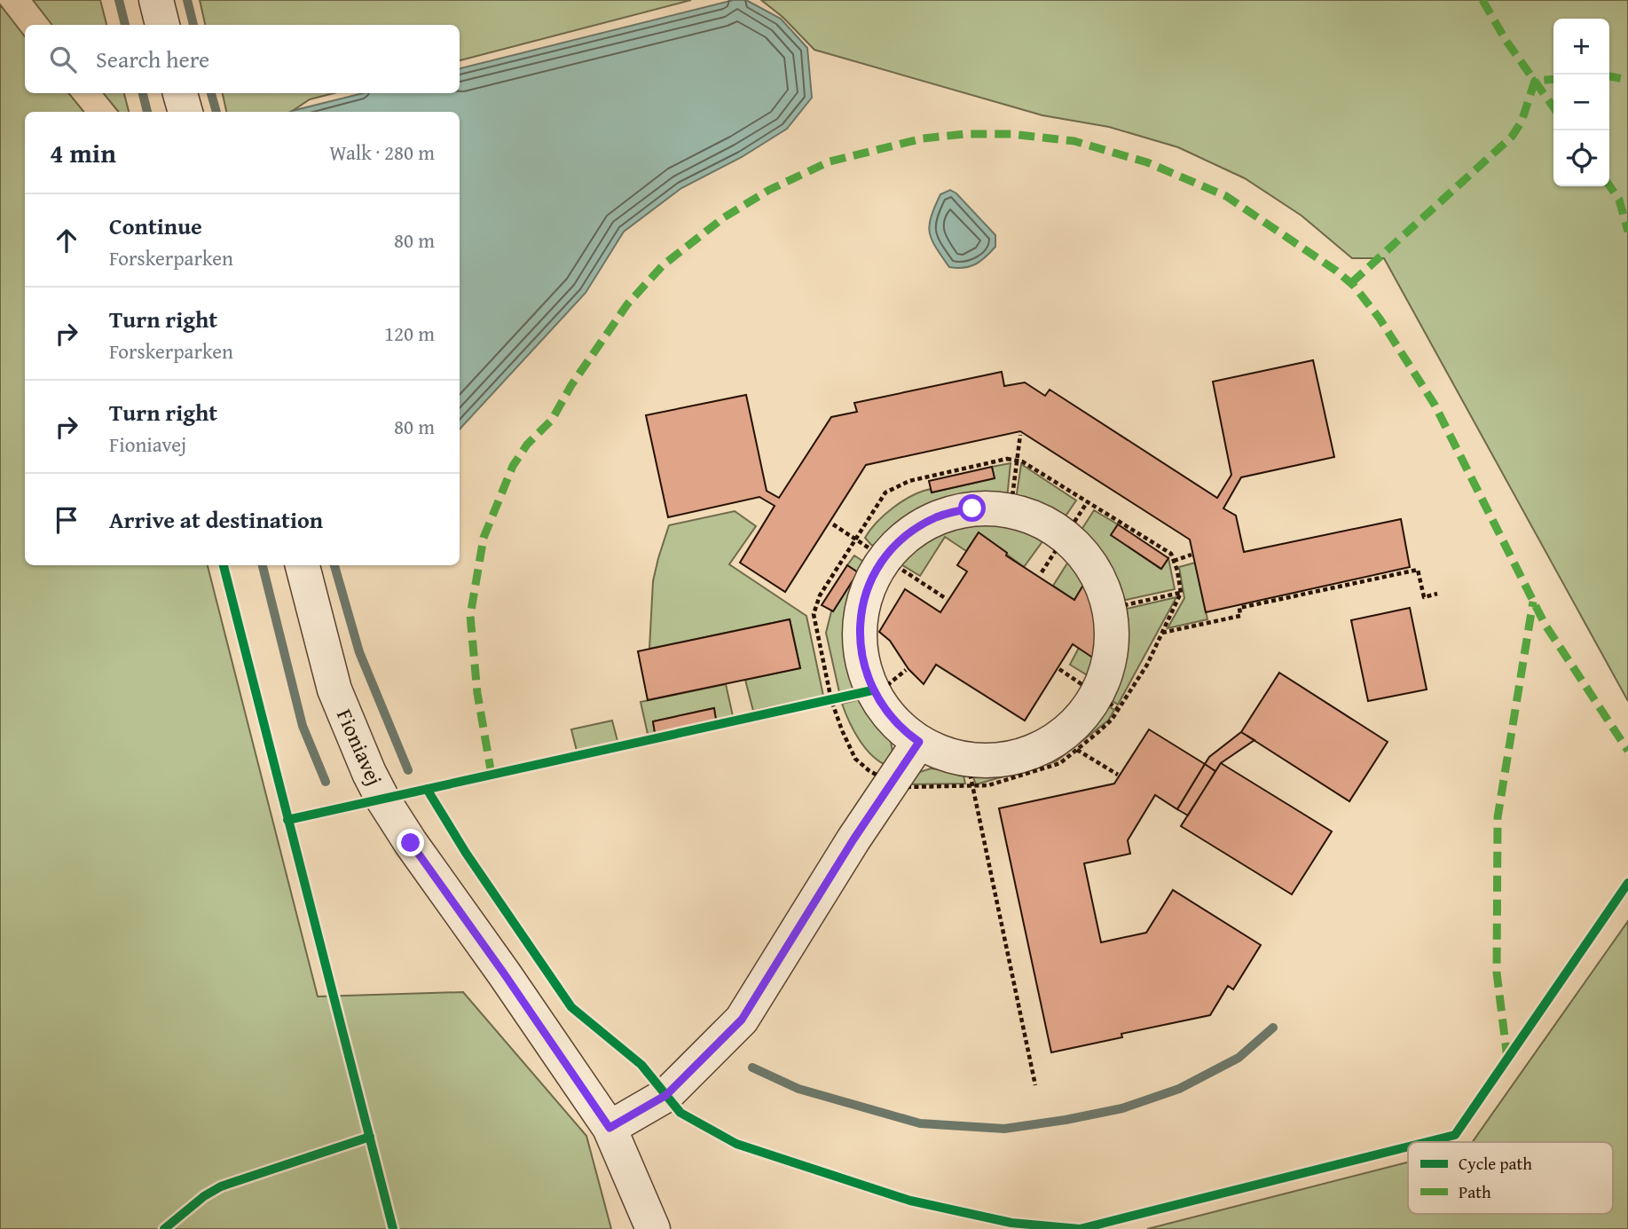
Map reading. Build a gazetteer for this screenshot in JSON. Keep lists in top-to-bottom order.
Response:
{
  "streets": {
    "street": ["Fioniavej"]
  },
  "legend": ["Cycle path", "Path"],
  "page": {
    "map_buttons": ["+", "−"],
    "search": "Search here",
    "heading": ["4 min", "Walk · 280 m"],
    "list": [
      ["Continue", "Forskerparken", "80 m"],
      ["Turn right", "Forskerparken", "120 m"],
      ["Turn right", "Fioniavej", "80 m"],
      "Arrive at destination"
    ]
  }
}
